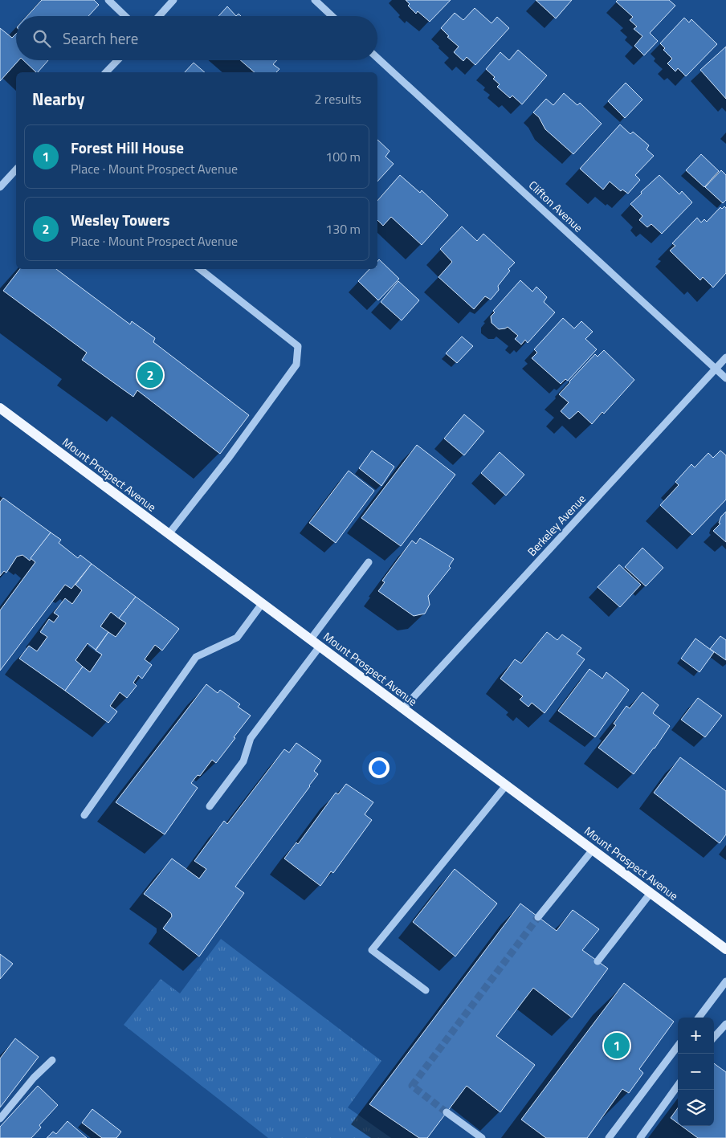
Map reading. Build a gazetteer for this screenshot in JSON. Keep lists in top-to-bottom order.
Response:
{
  "streets": {
    "main road": ["Mount Prospect Avenue"],
    "street": ["Clifton Avenue", "Berkeley Avenue"]
  },
  "crossings": [
    ["Clifton Avenue", "Berkeley Avenue"],
    ["Mount Prospect Avenue", "Berkeley Avenue"]
  ],
  "page": {
    "search": "Search here",
    "heading": ["Nearby", "2 results"],
    "list": [
      {
        "mark": "1",
        "name": "Forest Hill House",
        "note": "Place · Mount Prospect Avenue",
        "value": "100 m"
      },
      {
        "mark": "2",
        "name": "Wesley Towers",
        "note": "Place · Mount Prospect Avenue",
        "value": "130 m"
      }
    ],
    "pins": ["2", "1"],
    "map_buttons": ["+", "−"]
  }
}
